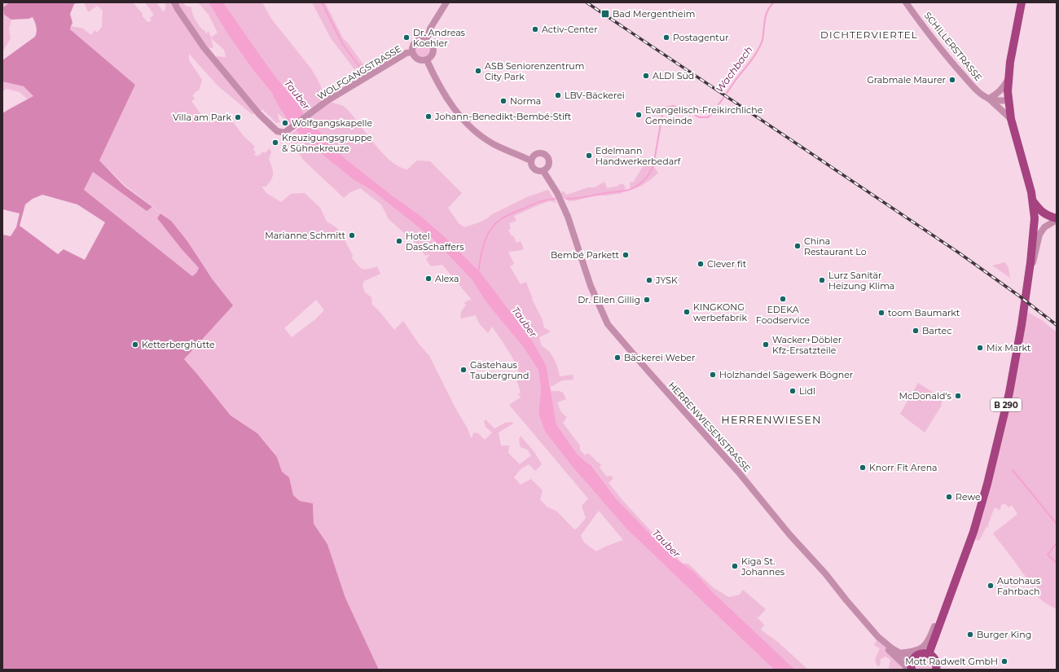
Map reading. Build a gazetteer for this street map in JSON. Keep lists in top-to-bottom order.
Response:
{
  "streets": {
    "main road": ["B 290"],
    "street": ["SCHILLERSTRASSE", "WOLFGANGSTRASSE", "HERRENWIESENSTRASSE"]
  },
  "crossings": [
    ["SCHILLERSTRASSE", "B 290"],
    ["WOLFGANGSTRASSE", "HERRENWIESENSTRASSE"]
  ],
  "districts": ["DICHTERVIERTEL", "HERRENWIESEN"],
  "water": ["Wachbach", "Tauber"],
  "places": {
    "transit": ["Bad Mergentheim"],
    "other": [
      "Activ-Center",
      "Dr. Andreas Koehler",
      "Postagentur",
      "ASB Seniorenzentrum City Park",
      "ALDI Süd",
      "Grabmale Maurer",
      "LBV-Bäckerei",
      "Norma",
      "Evangelisch-Freikirchliche Gemeinde",
      "Johann-Benedikt-Bembé-Stift",
      "Villa am Park",
      "Wolfgangskapelle",
      "Kreuzigungsgruppe & Sühnekreuze",
      "Edelmann Handwerkerbedarf",
      "Marianne Schmitt",
      "Hotel DasSchaffers",
      "China Restaurant Lo",
      "Bembé Parkett",
      "Clever fit",
      "Alexa",
      "JYSK",
      "Lurz Sanitär Heizung Klima",
      "EDEKA Foodservice",
      "Dr. Ellen Gillig",
      "KINGKONG werbefabrik",
      "toom Baumarkt",
      "Bartec",
      "Ketterberghütte",
      "Wacker+Döbler Kfz-Ersatzteile",
      "Mix Markt",
      "Bäckerei Weber",
      "Gästehaus Taubergrund",
      "Holzhandel Sägewerk Bögner",
      "Lidl",
      "McDonald's",
      "Knorr Fit Arena",
      "Rewe",
      "Kiga St. Johannes",
      "Autohaus Fahrbach",
      "Burger King",
      "Mott Radwelt GmbH"
    ]
  }
}
